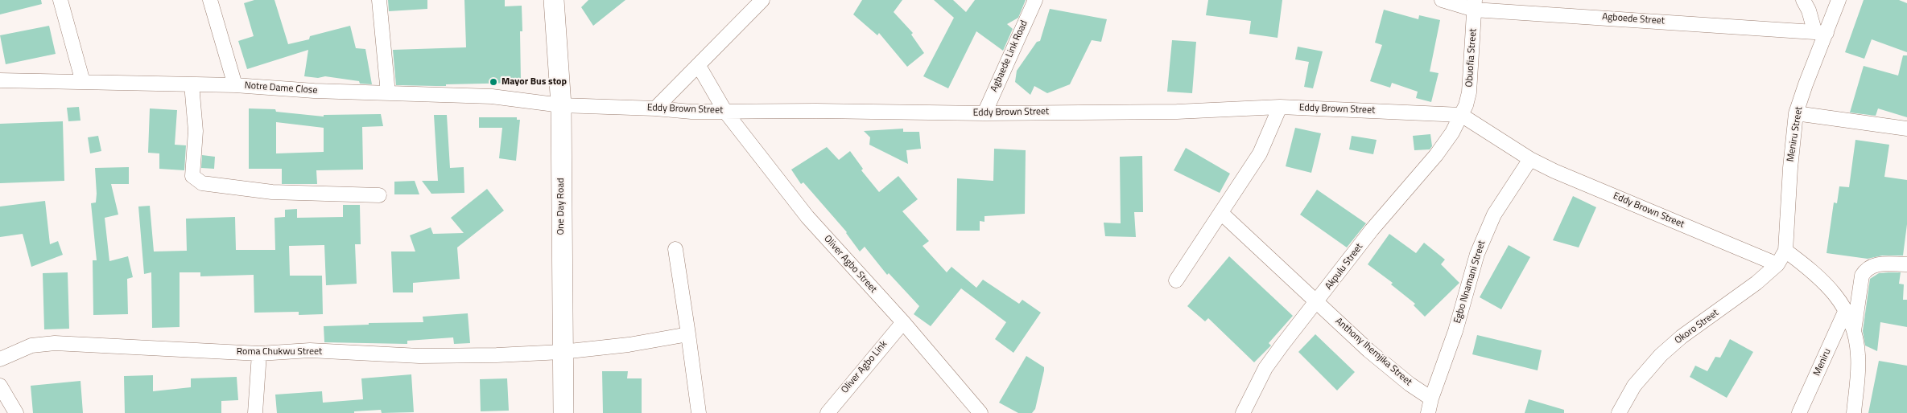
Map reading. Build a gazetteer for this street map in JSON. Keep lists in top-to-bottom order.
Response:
{
  "streets": {
    "main road": ["One Day Road"],
    "street": [
      "Agboede Street",
      "Agbaede Link Road",
      "Obuofia Street",
      "Notre Dame Close",
      "Eddy Brown Street",
      "Meniru Street",
      "Oliver Agbo Street",
      "Akpulu Street",
      "Egbo Nnamani Street",
      "Okoro Street",
      "Roma Chukwu Street",
      "Anthony Ihemjika Street",
      "Meniru",
      "Oliver Agbo Link"
    ]
  },
  "crossings": [
    ["Agboede Street", "Obuofia Street"],
    ["Agboede Street", "Meniru Street"],
    ["Agbaede Link Road", "Eddy Brown Street"],
    ["Obuofia Street", "Eddy Brown Street"],
    ["Obuofia Street", "Akpulu Street"],
    ["Notre Dame Close", "Eddy Brown Street"],
    ["Notre Dame Close", "One Day Road"],
    ["Eddy Brown Street", "One Day Road"],
    ["Eddy Brown Street", "Oliver Agbo Street"],
    ["Eddy Brown Street", "Akpulu Street"],
    ["Eddy Brown Street", "Egbo Nnamani Street"],
    ["Eddy Brown Street", "Okoro Street"],
    ["Meniru Street", "Okoro Street"],
    ["One Day Road", "Roma Chukwu Street"],
    ["Oliver Agbo Street", "Oliver Agbo Link"],
    ["Akpulu Street", "Anthony Ihemjika Street"],
    ["Egbo Nnamani Street", "Anthony Ihemjika Street"]
  ],
  "places": ["Mayor Bus stop"]
}
